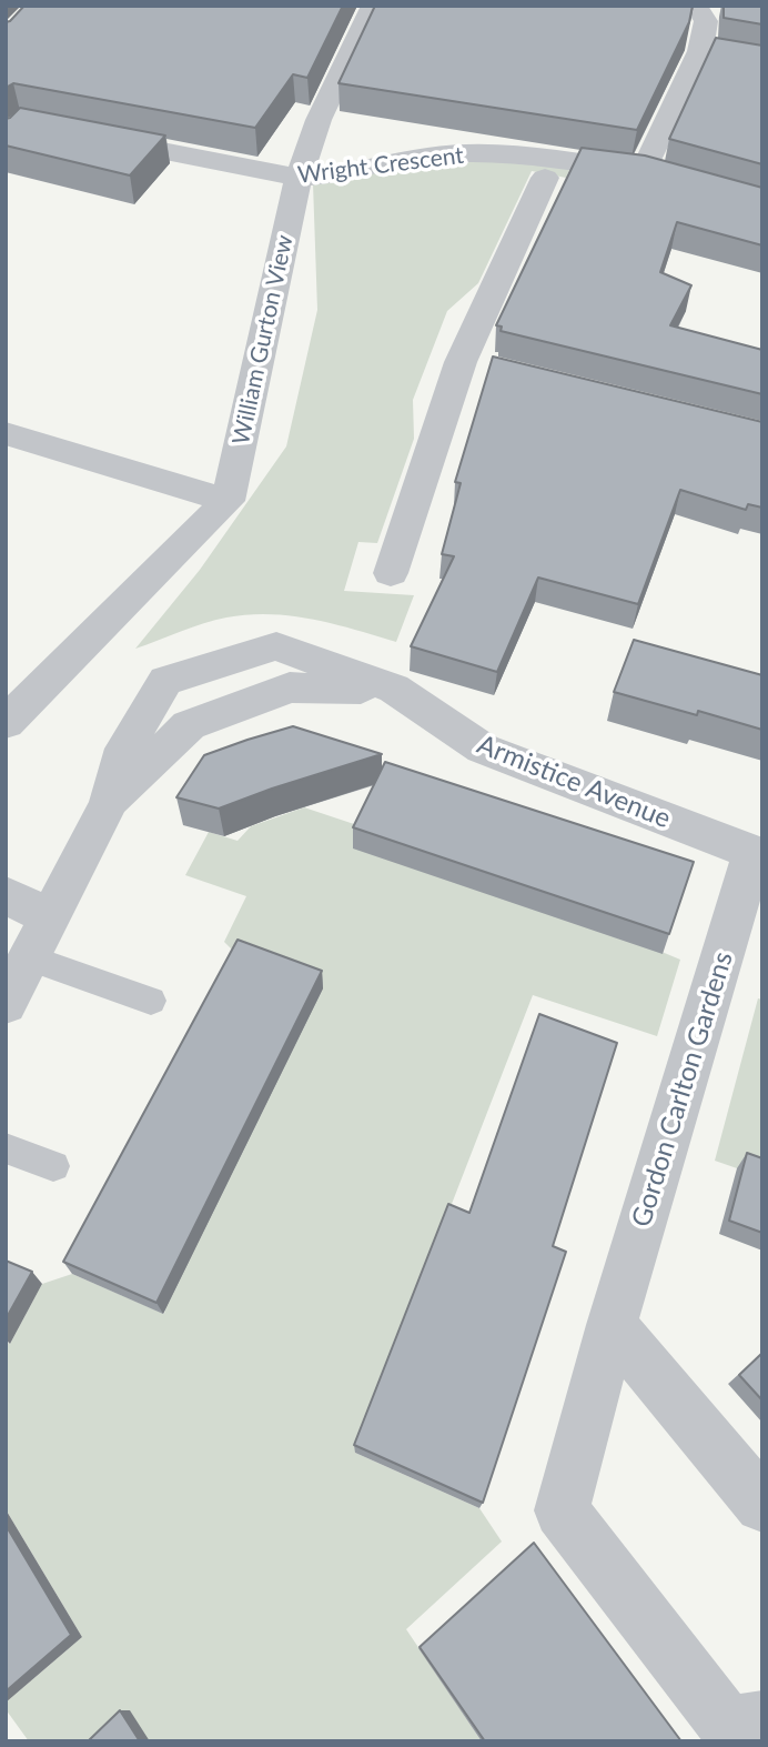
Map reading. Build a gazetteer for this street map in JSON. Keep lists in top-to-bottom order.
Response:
{
  "streets": {
    "street": [
      "Wright Crescent",
      "William Gurton View",
      "Armistice Avenue",
      "Gordon Carlton Gardens"
    ]
  },
  "crossings": [
    ["Wright Crescent", "William Gurton View"],
    ["Armistice Avenue", "Gordon Carlton Gardens"]
  ]
}
